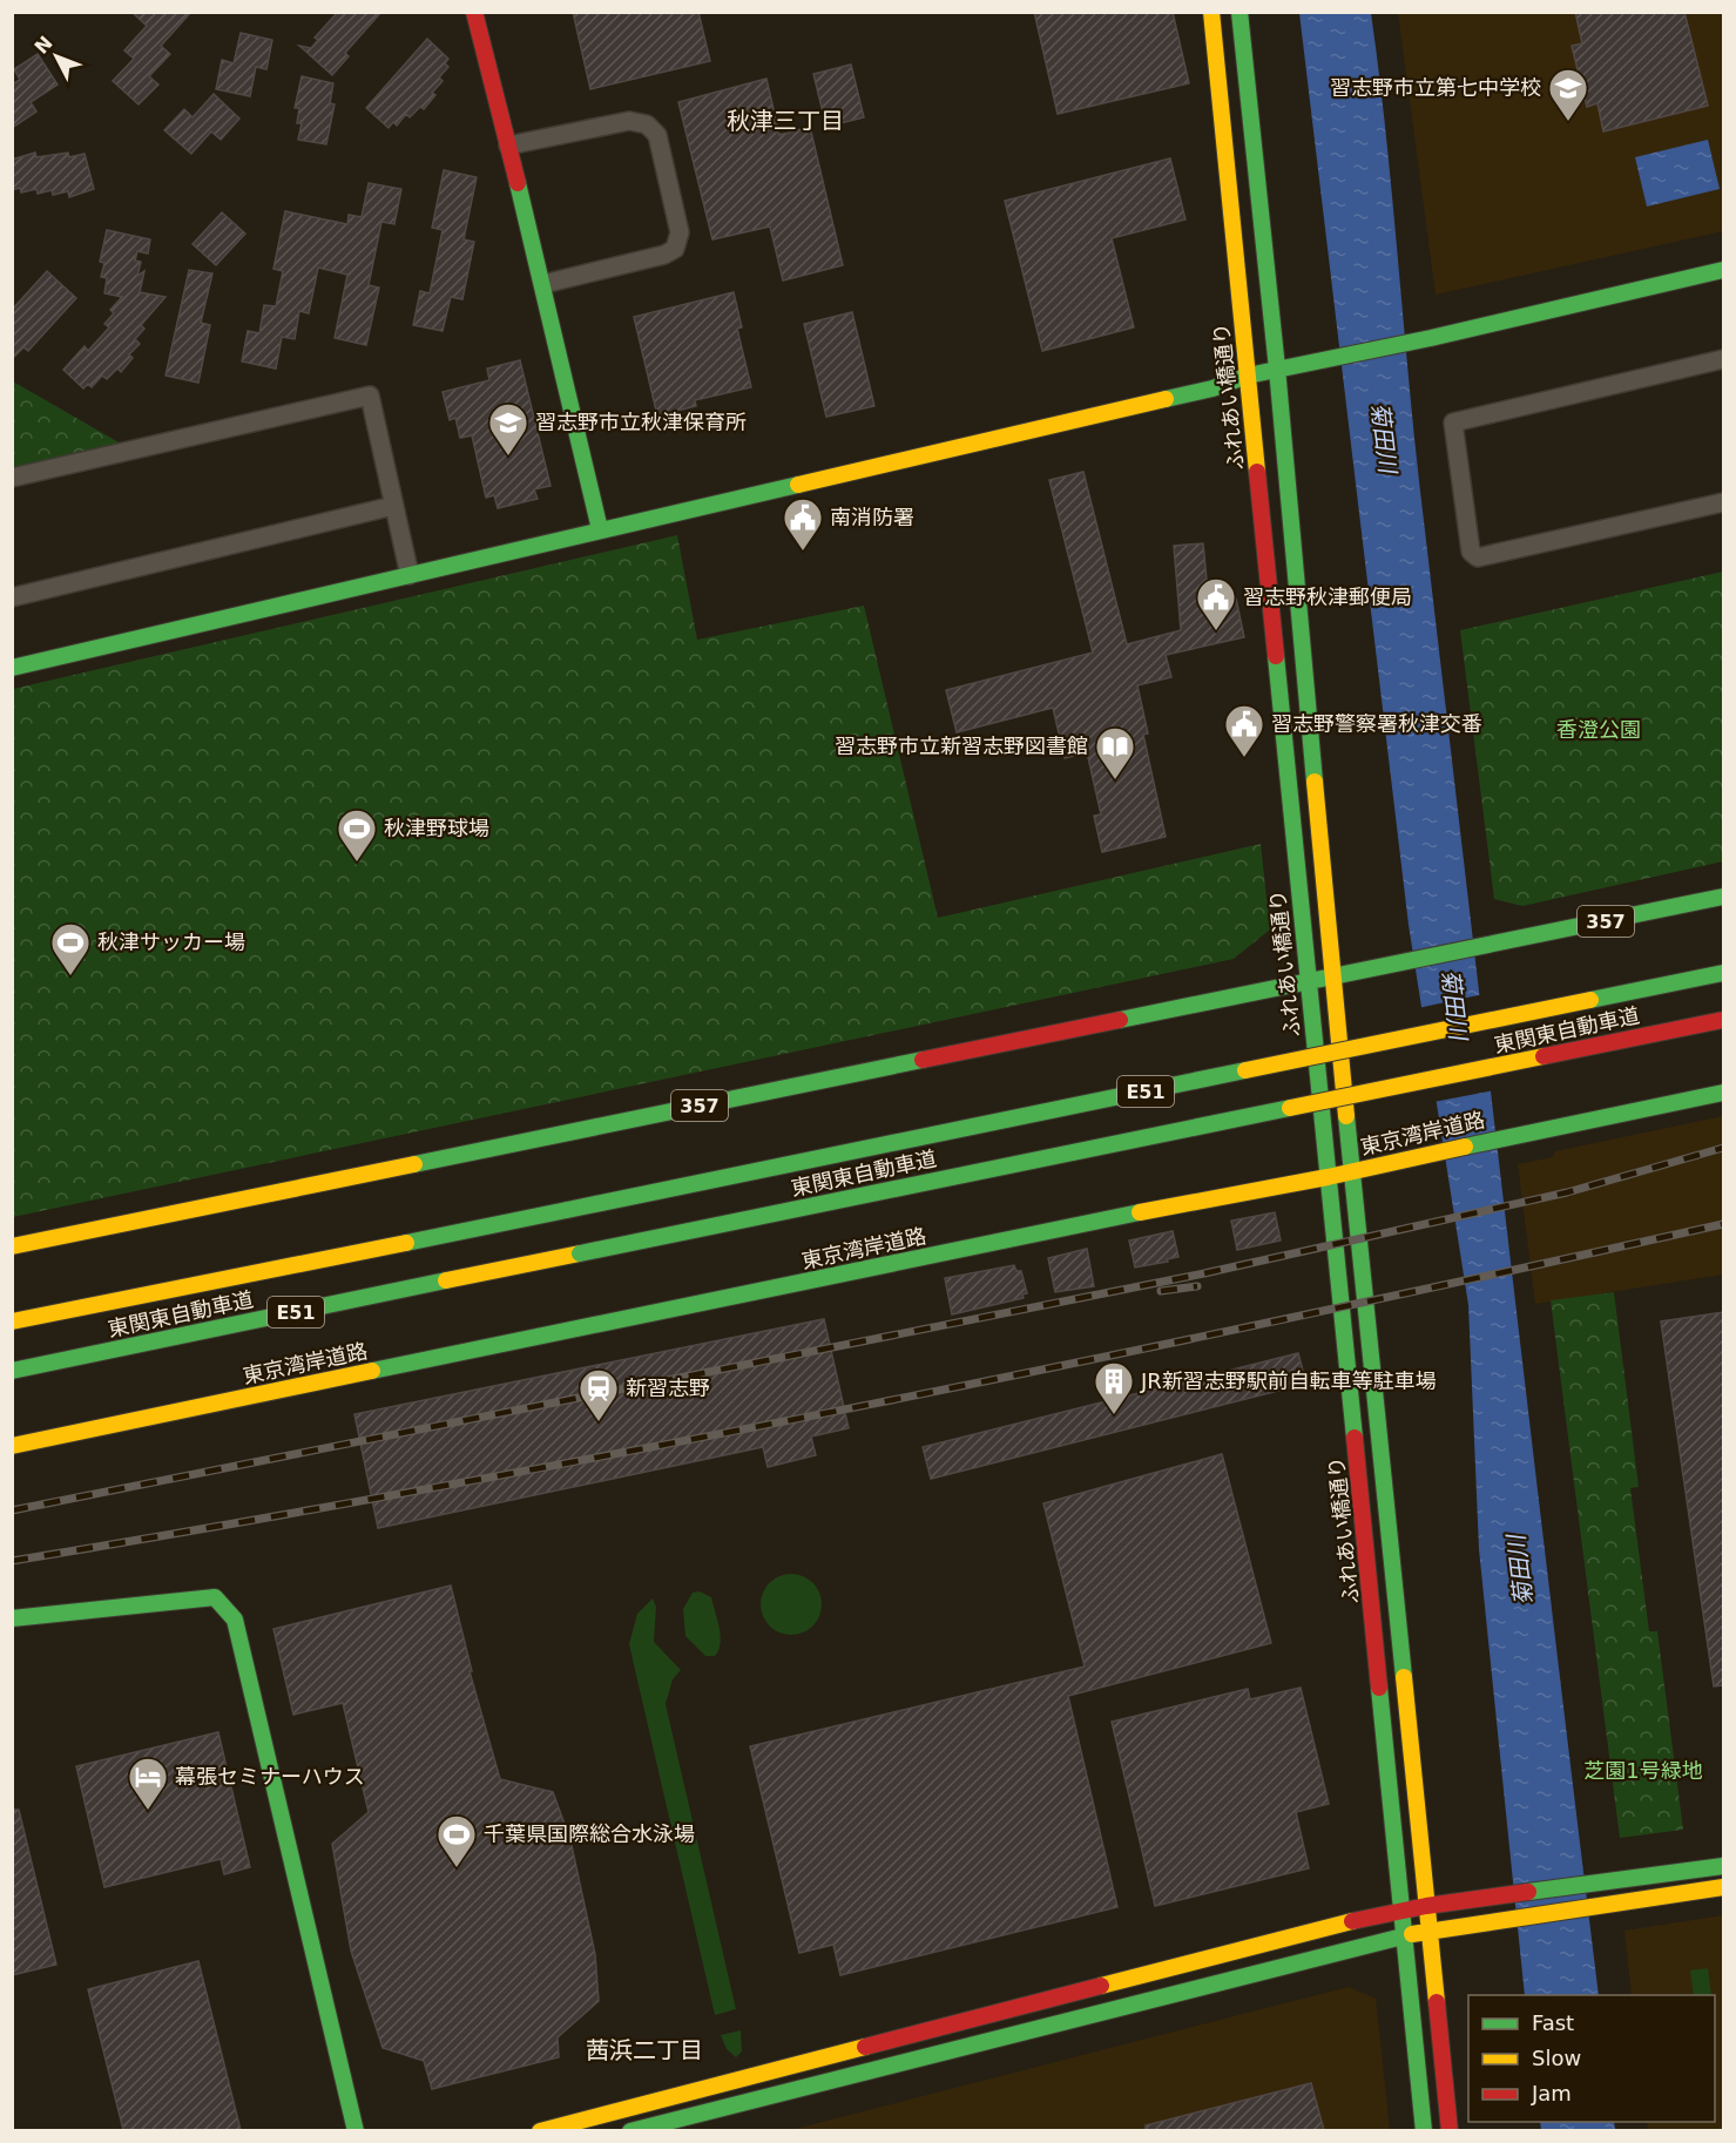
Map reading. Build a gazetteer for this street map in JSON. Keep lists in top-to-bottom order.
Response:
{
  "streets": {
    "main road": [
      "ふれあい橋通り",
      "357",
      "東関東自動車道",
      "E51",
      "東京湾岸道路"
    ]
  },
  "crossings": [
    ["ふれあい橋通り", "357"],
    ["ふれあい橋通り", "東京湾岸道路"]
  ],
  "districts": ["秋津三丁目", "茜浜二丁目"],
  "water": ["菊田川"],
  "parks": ["香澄公園", "芝園1号緑地"],
  "places": {
    "school or university": ["習志野市立第七中学校", "習志野市立秋津保育所"],
    "public building": ["南消防署", "習志野秋津郵便局", "習志野警察署秋津交番"],
    "library": ["習志野市立新習志野図書館"],
    "sports": ["秋津野球場", "秋津サッカー場", "千葉県国際総合水泳場"],
    "building": ["JR新習志野駅前自転車等駐車場"],
    "station": ["新習志野"],
    "hotel": ["幕張セミナーハウス"]
  },
  "legend": ["Fast", "Slow", "Jam"],
  "north": "top left"
}
